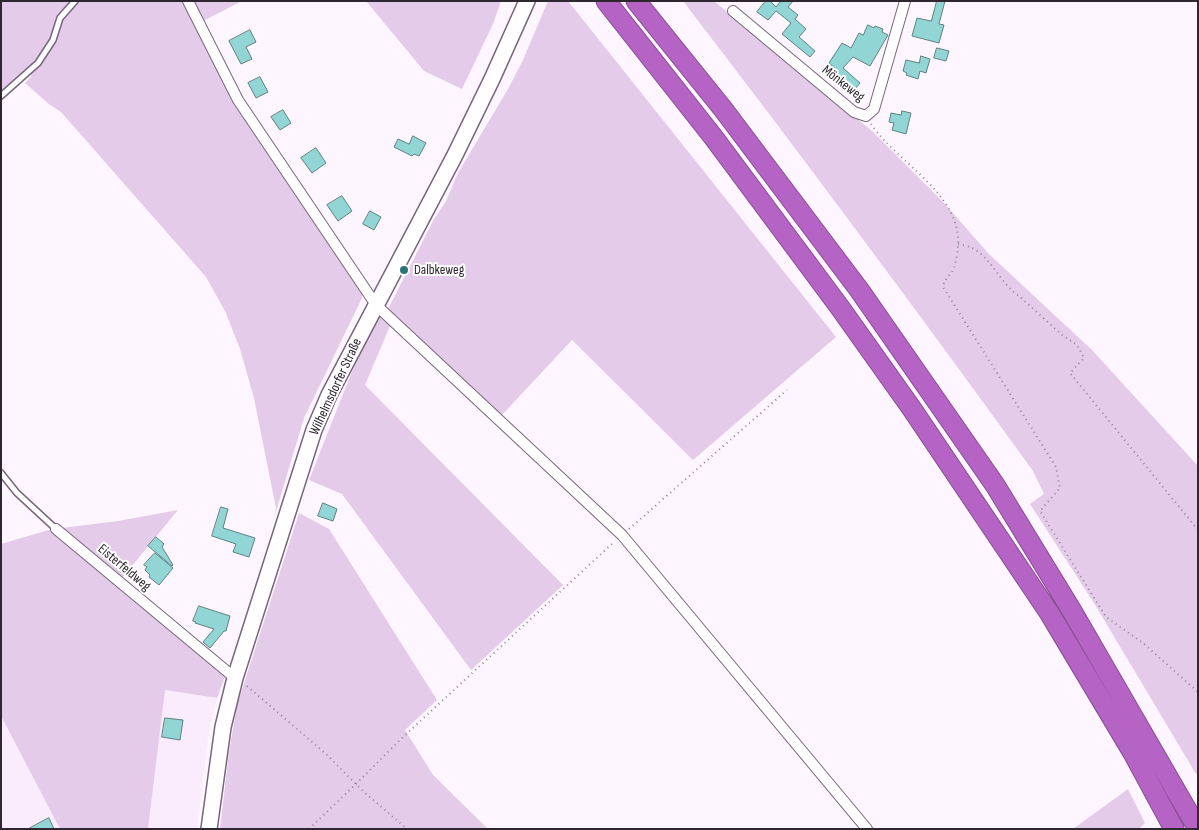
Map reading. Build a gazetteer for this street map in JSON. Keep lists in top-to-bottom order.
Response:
{
  "streets": {
    "street": ["Mönkeweg", "Wilhelmsdorfer Straße", "Eisterfeldweg"]
  },
  "crossings": [
    ["Wilhelmsdorfer Straße", "Eisterfeldweg"]
  ],
  "places": ["Dalbkeweg"]
}
